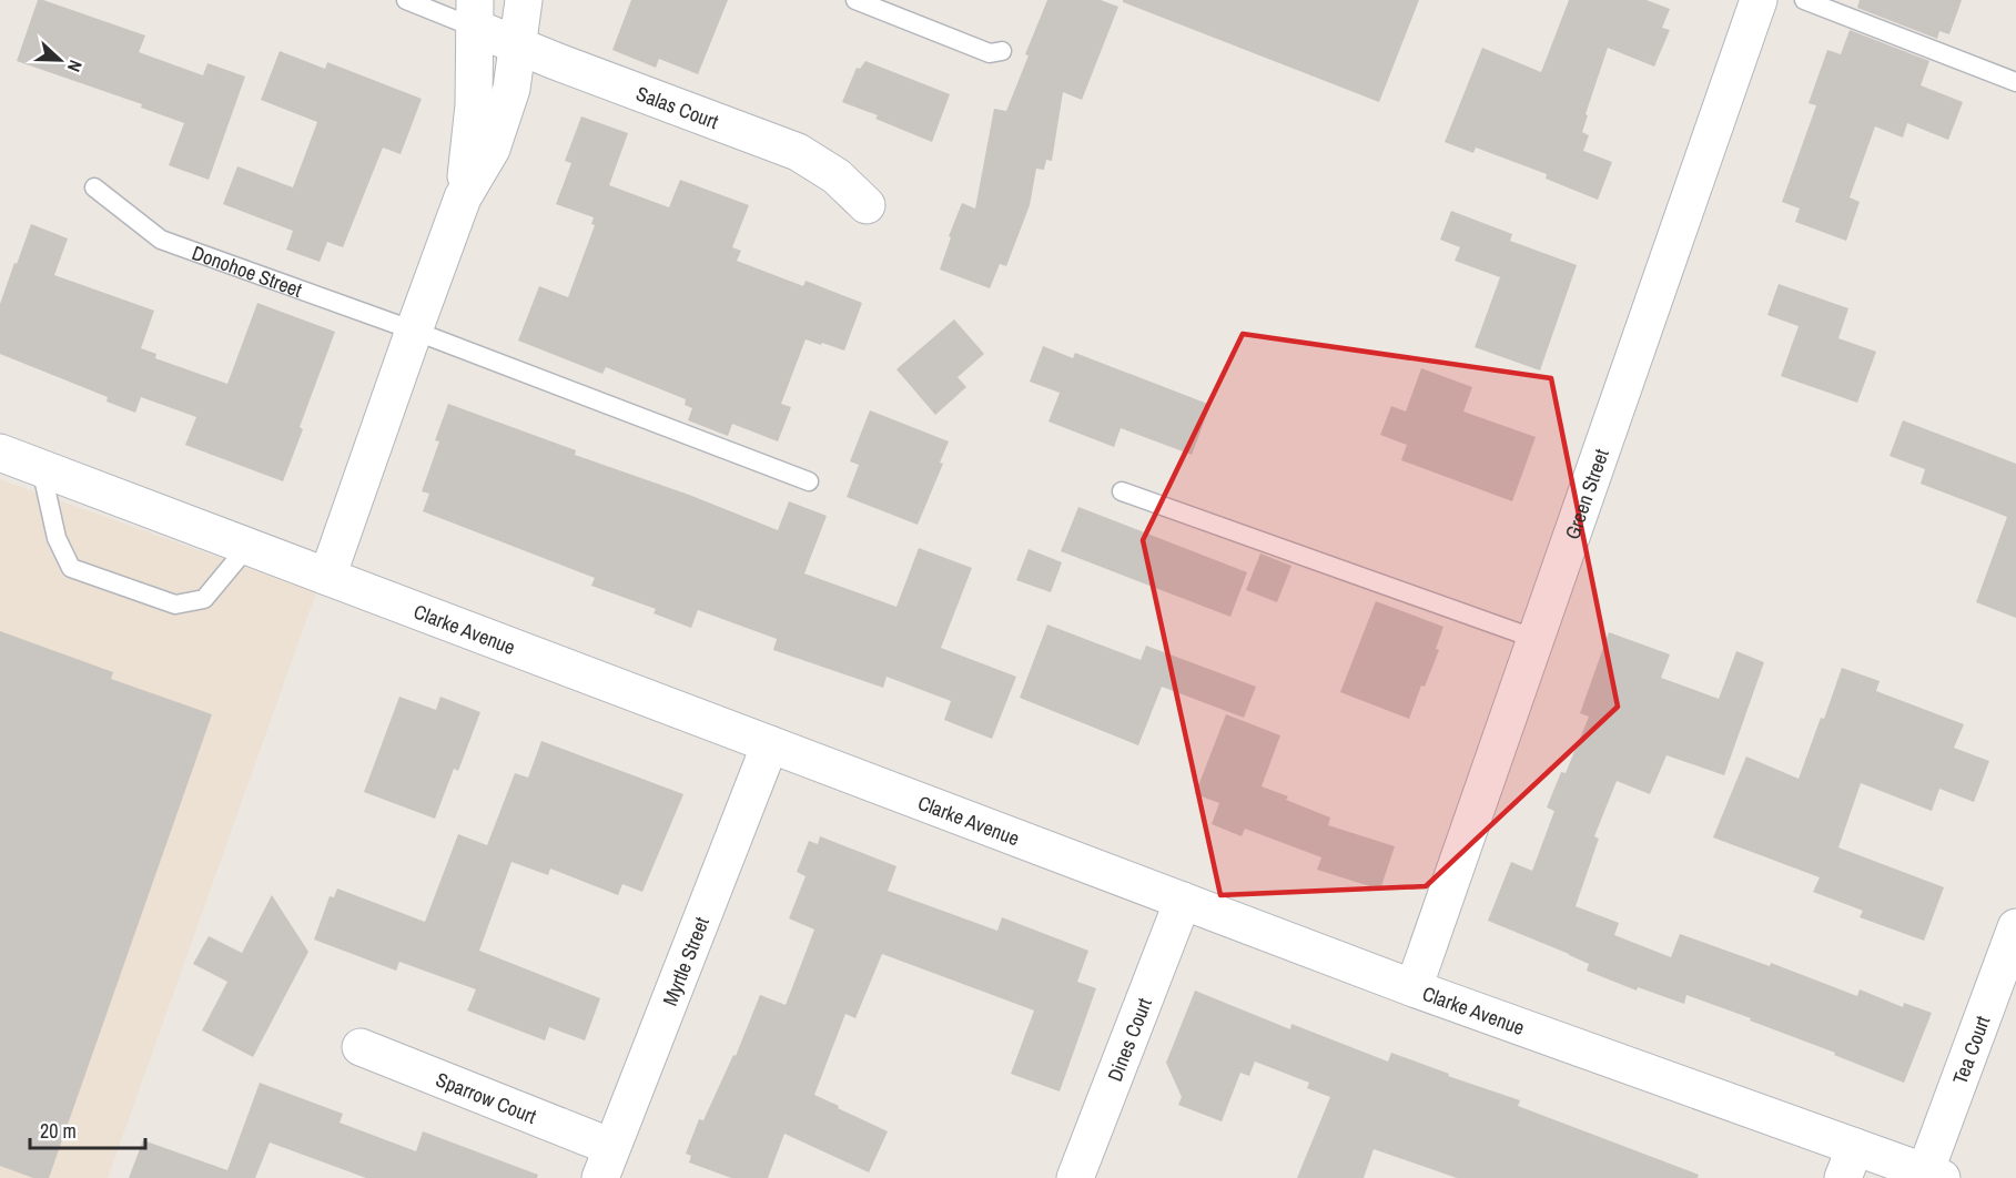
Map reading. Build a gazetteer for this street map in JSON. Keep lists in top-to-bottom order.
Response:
{
  "streets": {
    "street": [
      "Salas Court",
      "Green Street",
      "Clarke Avenue",
      "Myrtle Street",
      "Dines Court",
      "Tea Court",
      "Sparrow Court"
    ],
    "lane": ["Donohoe Street"]
  },
  "crossings": [
    ["Green Street", "Clarke Avenue"],
    ["Clarke Avenue", "Myrtle Street"],
    ["Clarke Avenue", "Dines Court"],
    ["Clarke Avenue", "Tea Court"],
    ["Myrtle Street", "Sparrow Court"]
  ],
  "scale_bar": "20 m",
  "north": "right"
}
